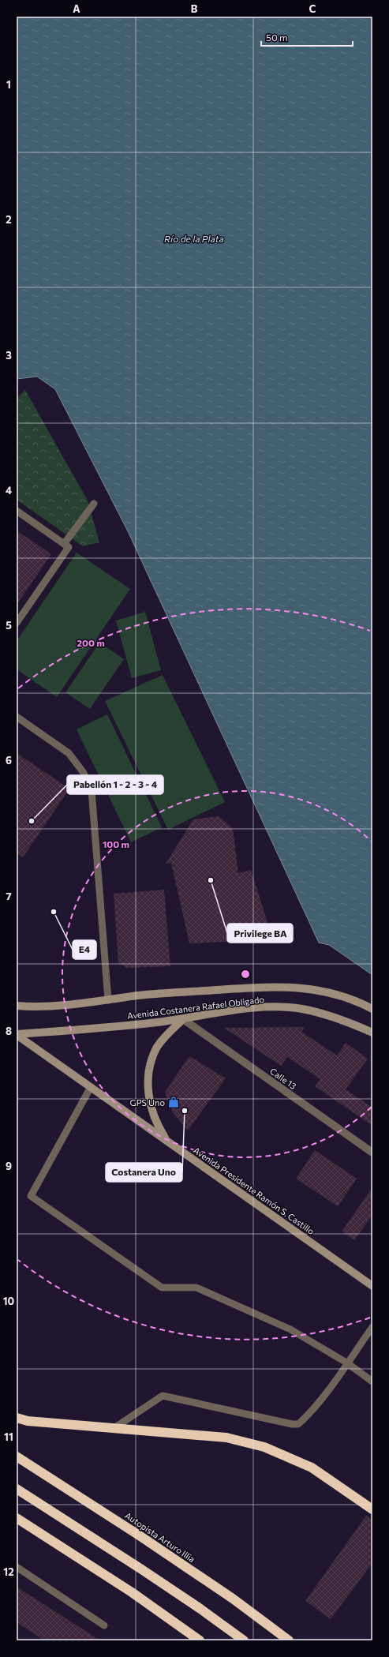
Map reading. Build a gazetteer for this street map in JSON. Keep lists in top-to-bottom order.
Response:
{
  "streets": {
    "highway": ["Autopista Arturo Illia"],
    "main road": ["Avenida Costanera Rafael Obligado", "Avenida Presidente Ramón S. Castillo"],
    "street": ["Calle 13"]
  },
  "crossings": [
    ["Avenida Costanera Rafael Obligado", "Calle 13"],
    ["Avenida Costanera Rafael Obligado", "Avenida Presidente Ramón S. Castillo"]
  ],
  "water": ["Río de la Plata"],
  "places": {
    "other": [
      "Pabellón 1 - 2 - 3 - 4",
      "Privilege BA",
      "E4",
      "Costanera Uno"
    ],
    "shop": ["GPS Uno"]
  },
  "scale_bar": "50 m",
  "grid": {
    "columns": ["A", "B", "C"],
    "rows": [
      "1",
      "2",
      "3",
      "4",
      "5",
      "6",
      "7",
      "8",
      "9",
      "10",
      "11",
      "12"
    ]
  },
  "rings": ["200 m", "100 m"]
}
